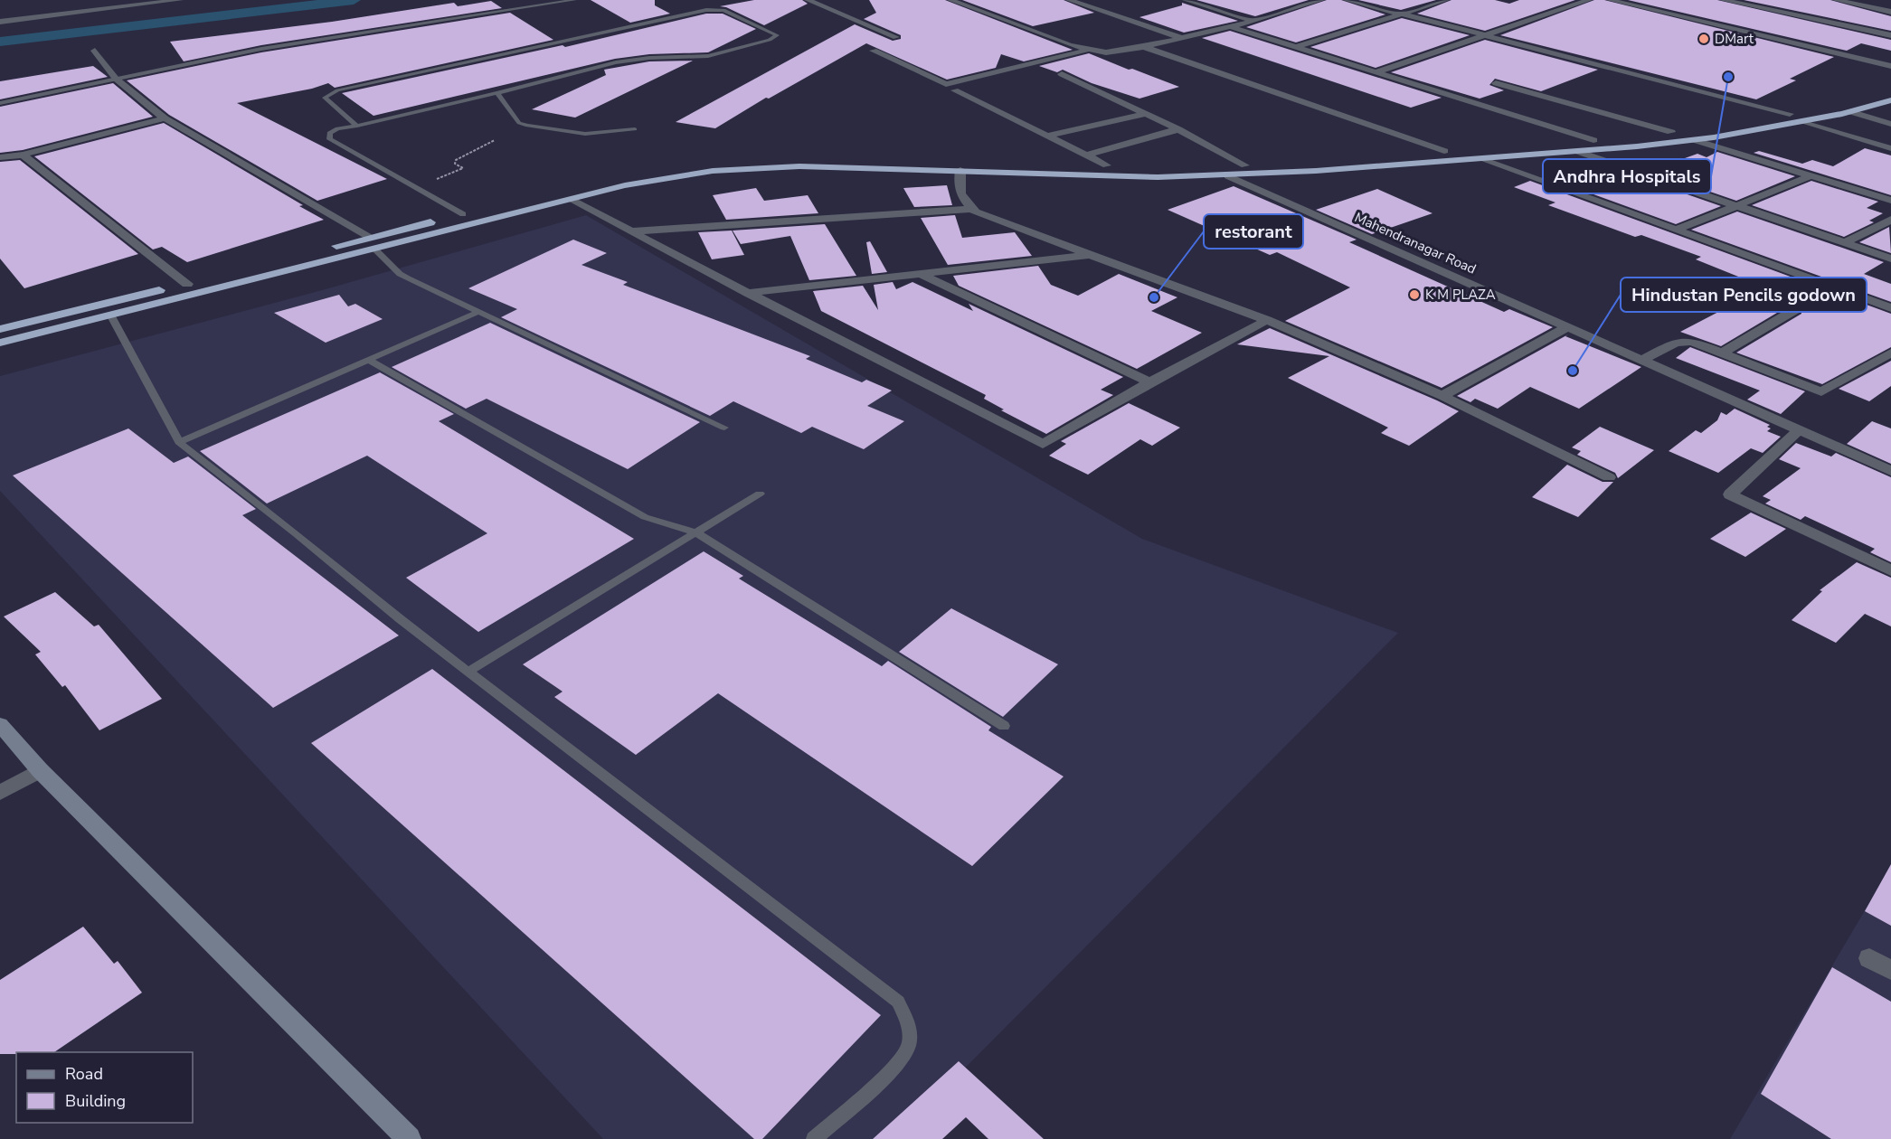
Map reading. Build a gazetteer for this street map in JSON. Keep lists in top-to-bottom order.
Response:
{
  "streets": {
    "street": ["Mahendranagar Road"]
  },
  "places": [
    "DMart",
    "Andhra Hospitals",
    "K M PLAZA",
    "restorant",
    "Hindustan Pencils godown"
  ],
  "legend": ["Road", "Building"]
}
